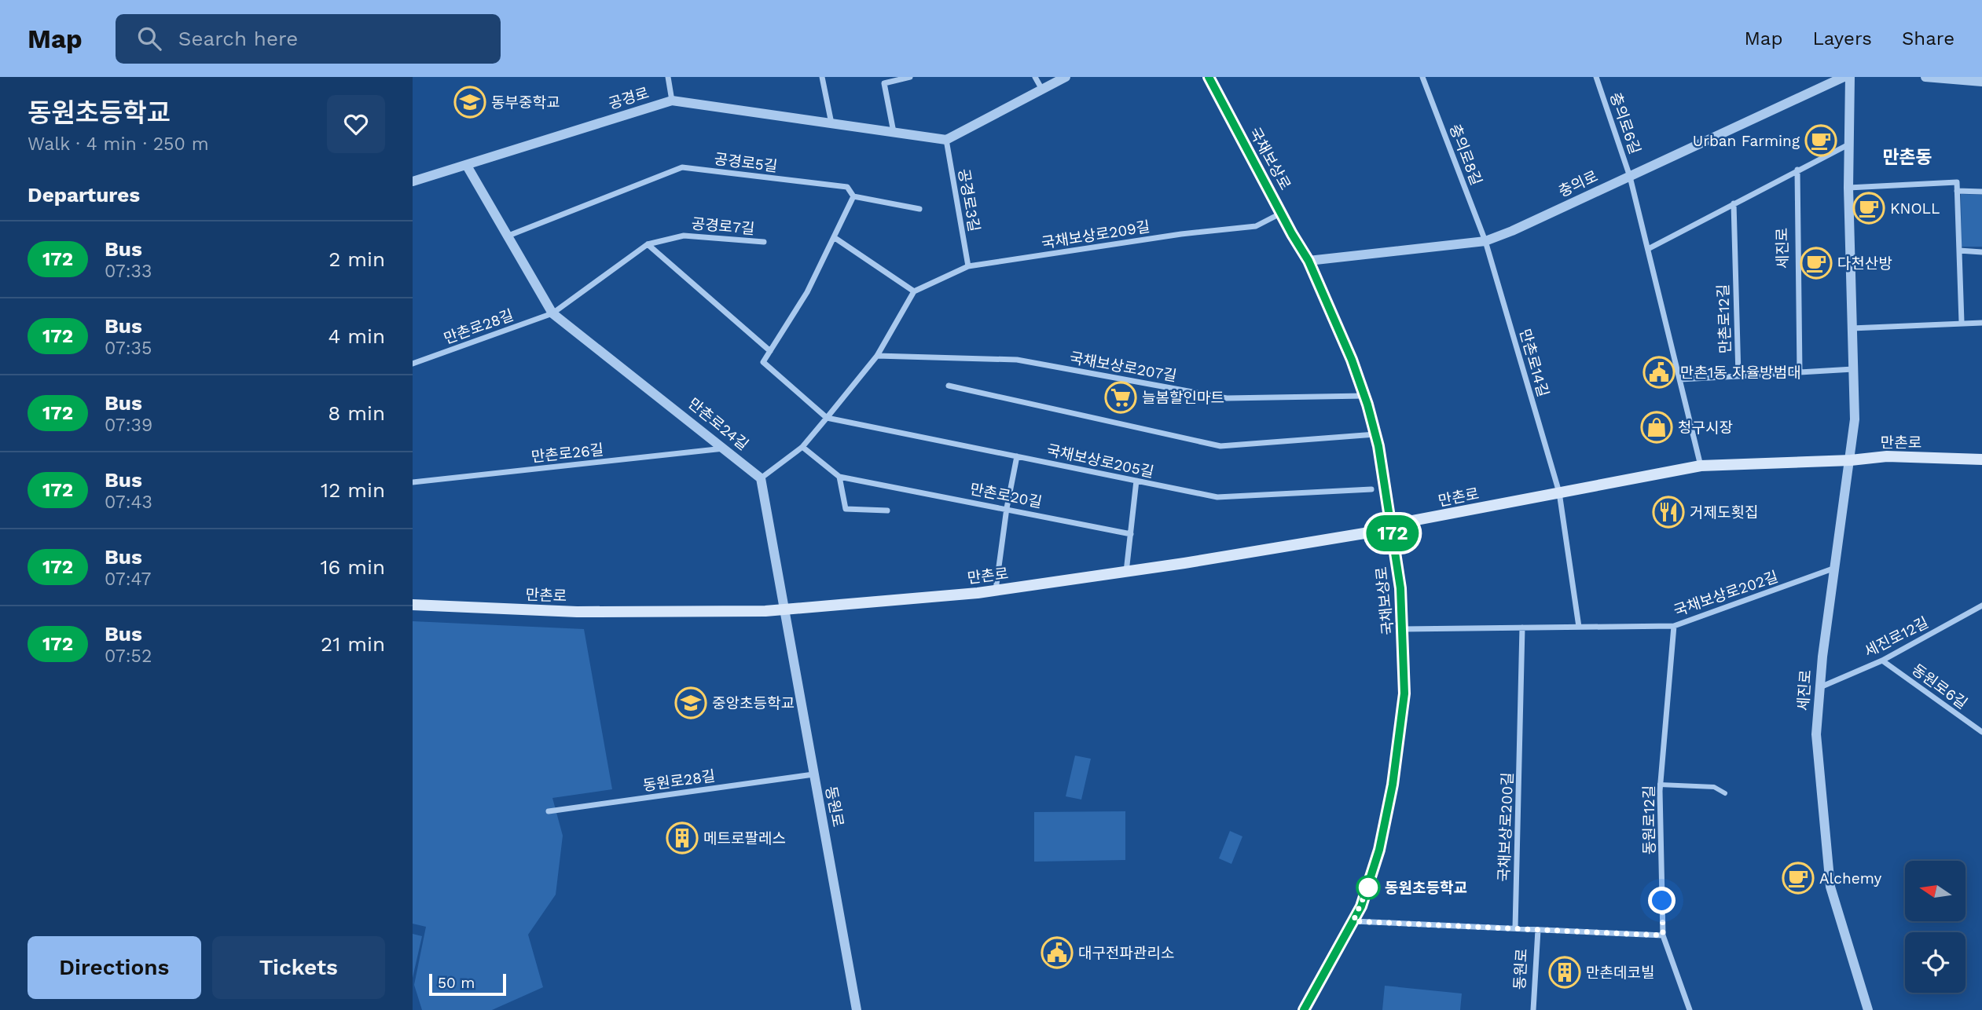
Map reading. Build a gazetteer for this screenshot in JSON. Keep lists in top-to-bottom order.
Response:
{
  "streets": {
    "main road": ["국채보상로", "만촌로"],
    "street": [
      "공경로",
      "충의로6길",
      "충의로8길",
      "공경로5길",
      "충의로",
      "공경로3길",
      "공경로7길",
      "국채보상로209길",
      "세진로",
      "만촌로12길",
      "만촌로28길",
      "만촌로14길",
      "국채보상로207길",
      "만촌로24길",
      "만촌로26길",
      "국채보상로205길",
      "만촌로20길",
      "국채보상로202길",
      "세진로12길",
      "동원로6길",
      "동원로28길",
      "동원로",
      "동원로12길",
      "국채보상로200길"
    ]
  },
  "crossings": [
    ["공경로", "공경로3길"],
    ["공경로", "만촌로24길"],
    ["충의로6길", "충의로"],
    ["충의로8길", "충의로"],
    ["충의로8길", "만촌로14길"],
    ["국채보상로", "충의로"],
    ["국채보상로", "국채보상로209길"],
    ["국채보상로", "국채보상로207길"],
    ["국채보상로", "만촌로"],
    ["국채보상로", "국채보상로202길"],
    ["공경로5길", "만촌로24길"],
    ["충의로", "만촌로14길"],
    ["공경로3길", "국채보상로209길"],
    ["세진로", "만촌로"],
    ["세진로", "국채보상로202길"],
    ["세진로", "세진로12길"],
    ["만촌로28길", "만촌로24길"],
    ["만촌로14길", "만촌로"],
    ["만촌로24길", "만촌로26길"],
    ["만촌로", "동원로"],
    ["국채보상로202길", "동원로12길"],
    ["국채보상로202길", "국채보상로200길"],
    ["세진로12길", "동원로6길"],
    ["동원로28길", "동원로"]
  ],
  "districts": ["만촌동"],
  "places": {
    "school or university": ["동부중학교", "중앙초등학교"],
    "cafe": [
      "Urban Farming",
      "KNOLL",
      "다천산방",
      "Alchemy"
    ],
    "public building": ["만촌1동 자율방범대", "대구전파관리소"],
    "supermarket": ["늘봄할인마트"],
    "shop": ["청구시장"],
    "restaurant": ["거제도횟집"],
    "building": ["메트로팔레스", "만촌데코빌"],
    "other": ["동원초등학교"]
  },
  "lines": ["bus line 172"],
  "scale_bar": "50 m",
  "north": "left",
  "page": {
    "header": "Map",
    "search": "Search here",
    "nav": ["Map", "Layers", "Share"],
    "heading": [
      ["동원초등학교", "Walk · 4 min · 250 m"],
      "Departures"
    ],
    "on_map": "172",
    "list": [
      {
        "mark": "172",
        "name": "Bus",
        "note": "07:33",
        "value": "2 min"
      },
      {
        "mark": "172",
        "name": "Bus",
        "note": "07:35",
        "value": "4 min"
      },
      {
        "mark": "172",
        "name": "Bus",
        "note": "07:39",
        "value": "8 min"
      },
      {
        "mark": "172",
        "name": "Bus",
        "note": "07:43",
        "value": "12 min"
      },
      {
        "mark": "172",
        "name": "Bus",
        "note": "07:47",
        "value": "16 min"
      },
      {
        "mark": "172",
        "name": "Bus",
        "note": "07:52",
        "value": "21 min"
      }
    ],
    "buttons": ["Directions", "Tickets"],
    "scale": "50 m"
  }
}
